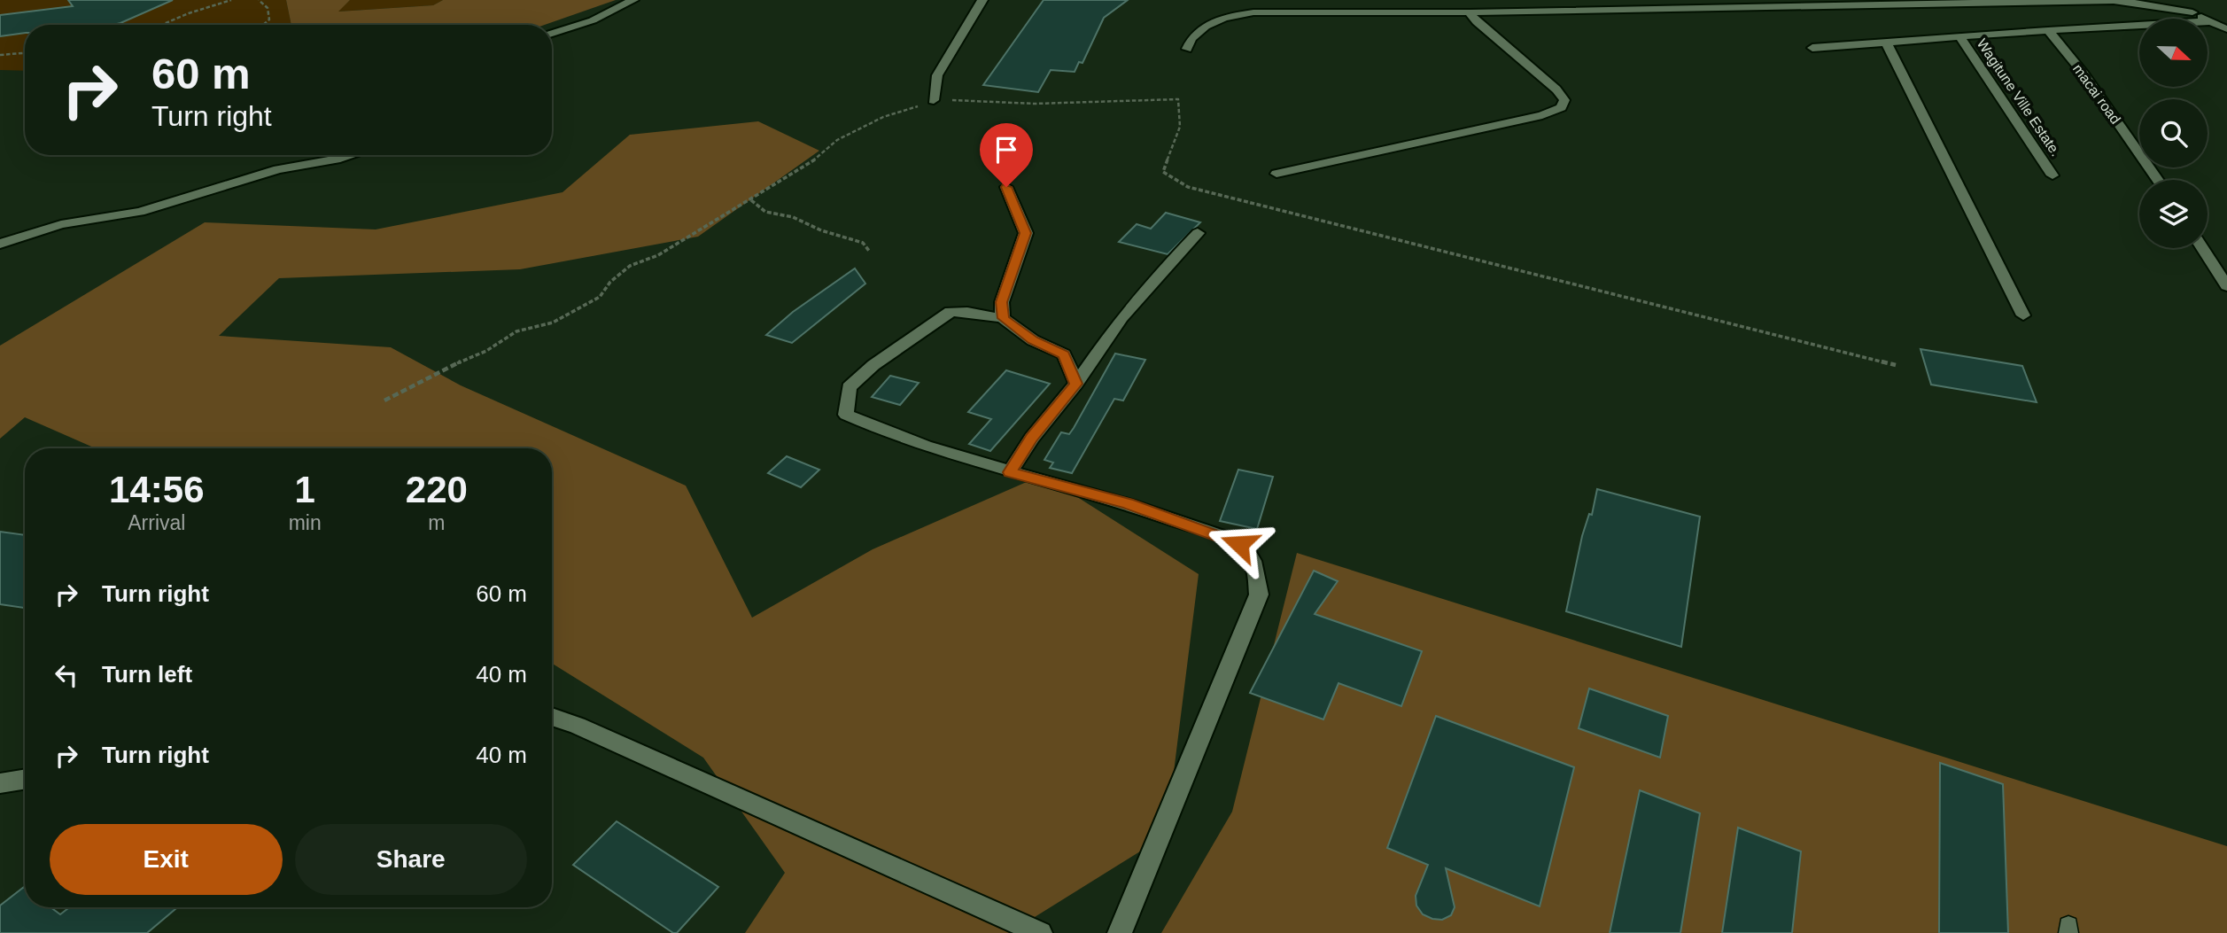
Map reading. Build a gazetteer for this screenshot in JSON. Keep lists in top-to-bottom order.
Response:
{
  "streets": {
    "street": ["macai road", "Wagitune Ville Estate."]
  },
  "north": "right",
  "page": {
    "turn": ["60 m", "Turn right"],
    "eta": [
      "14:56",
      "Arrival",
      "1",
      "min",
      "220",
      "m"
    ],
    "list": [
      {
        "name": "Turn right",
        "value": "60 m"
      },
      {
        "name": "Turn left",
        "value": "40 m"
      },
      {
        "name": "Turn right",
        "value": "40 m"
      }
    ],
    "buttons": ["Exit", "Share"]
  }
}
